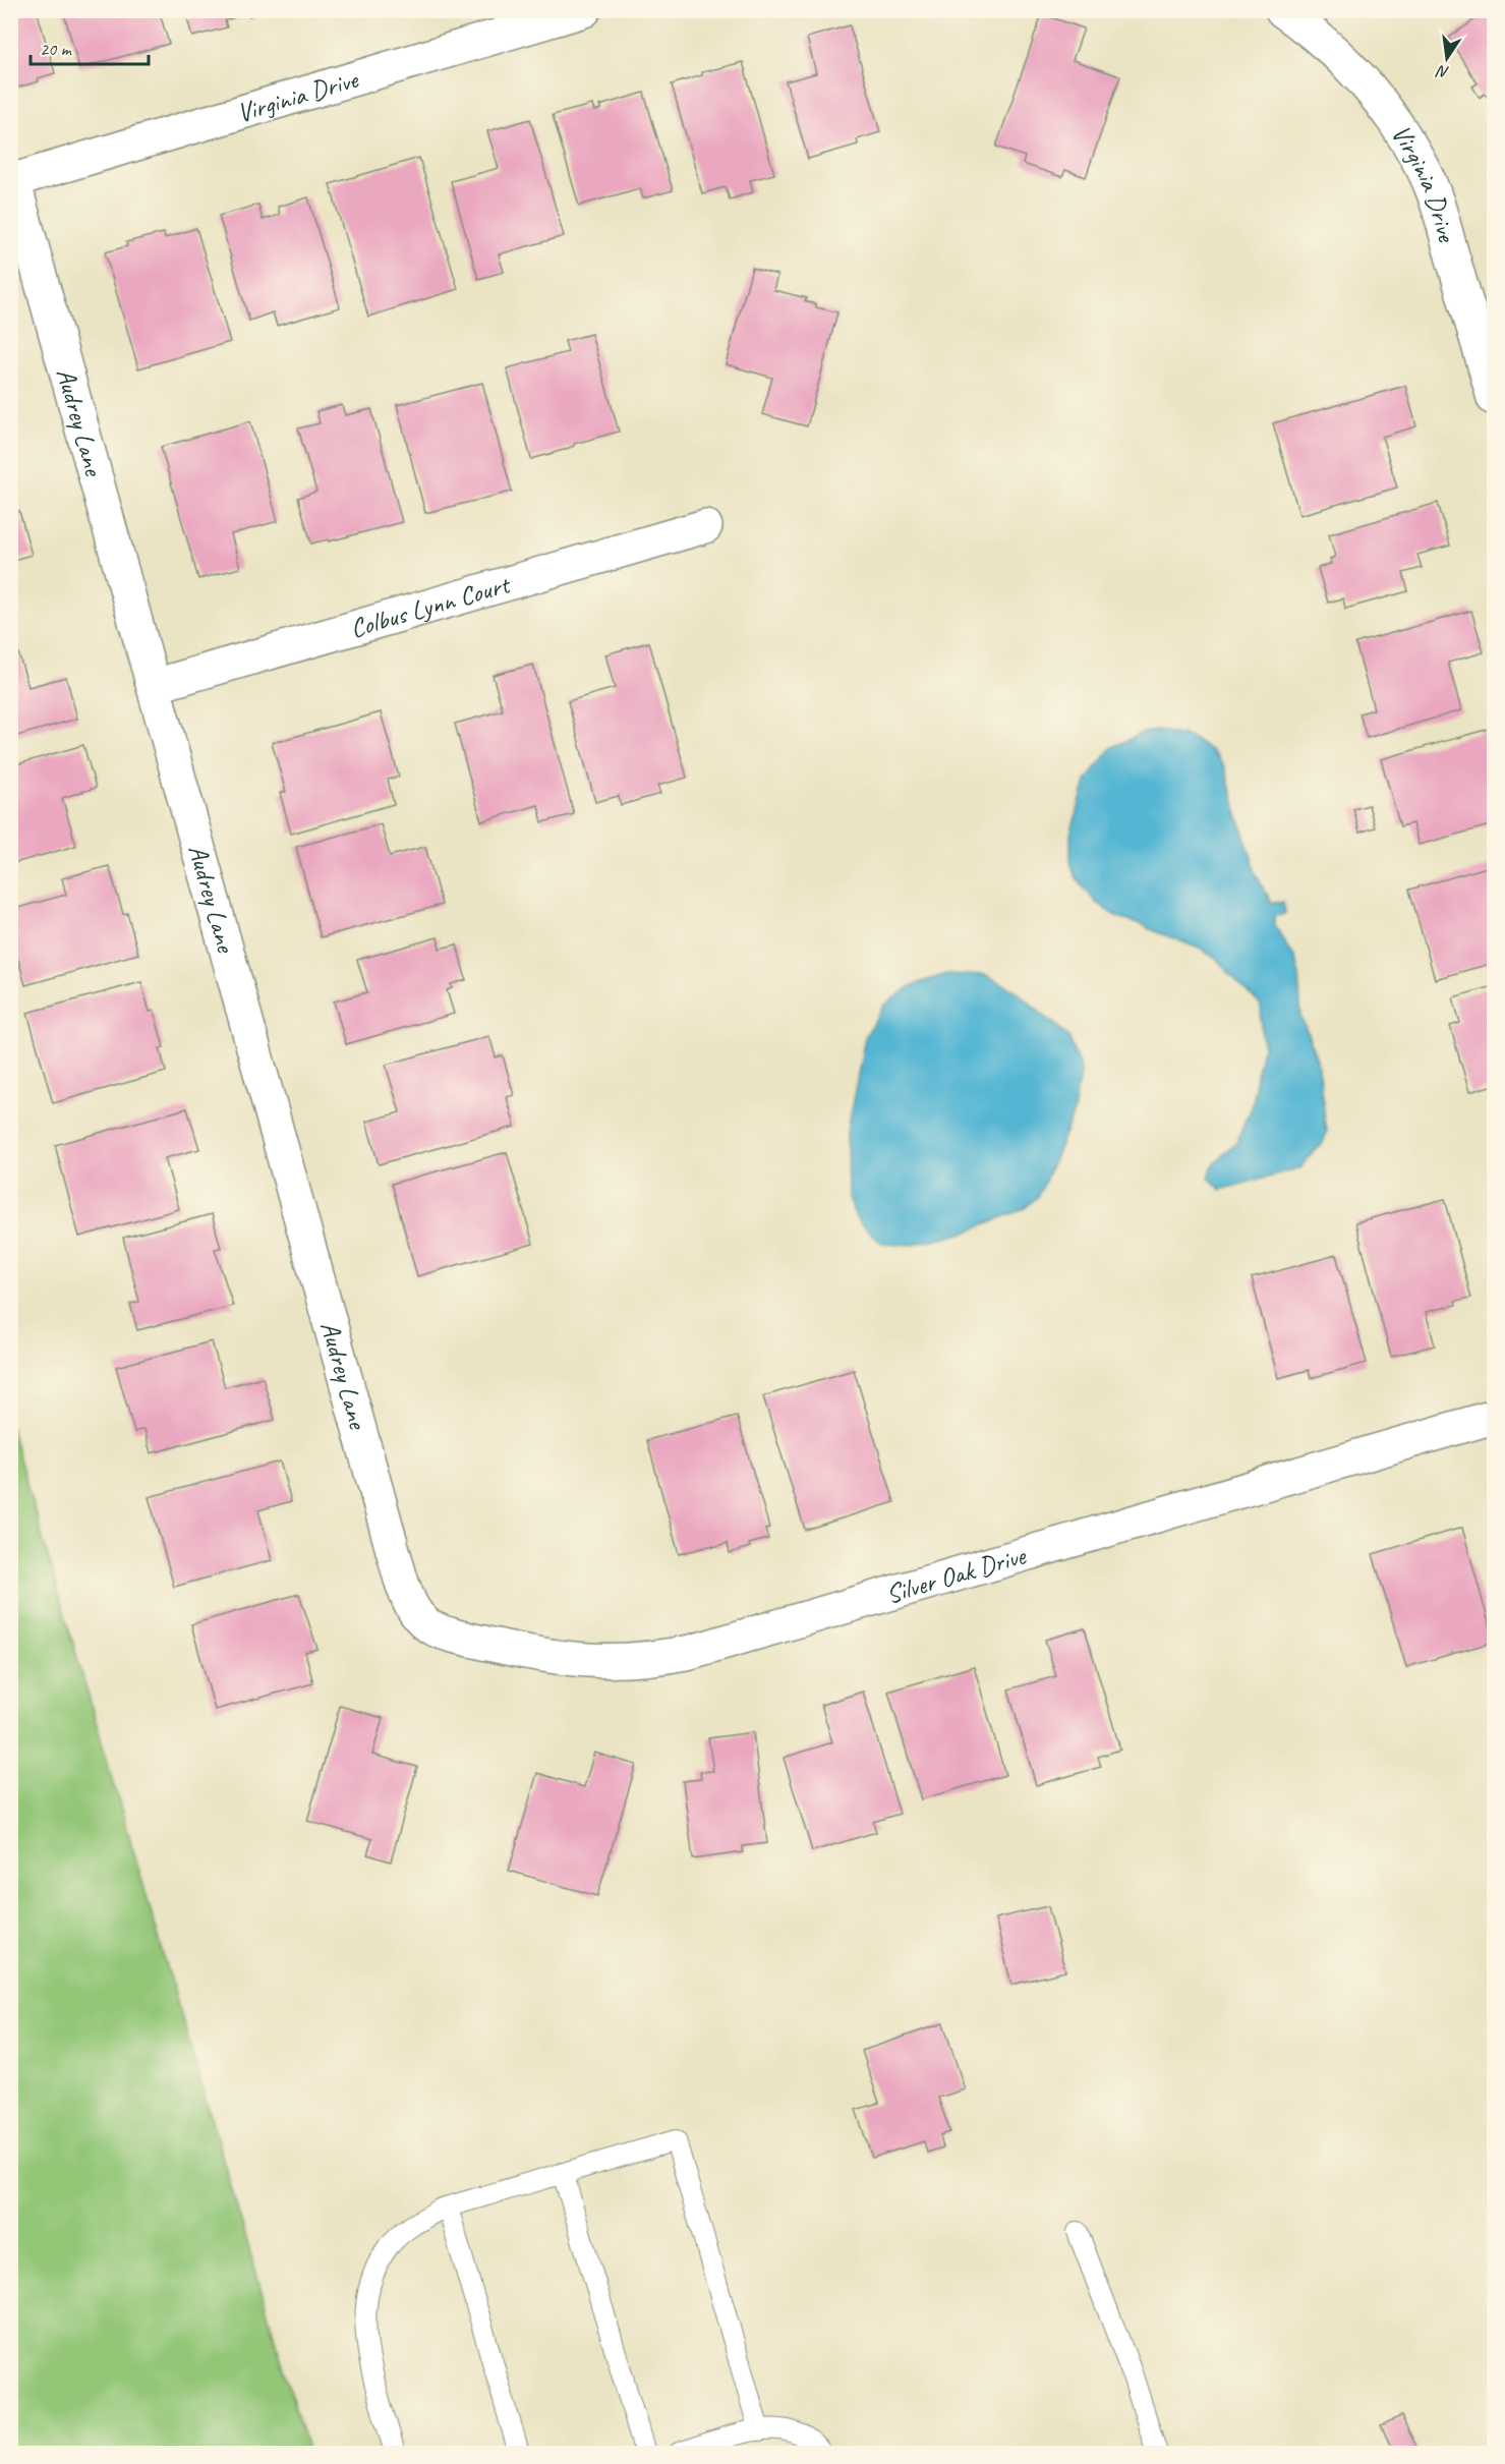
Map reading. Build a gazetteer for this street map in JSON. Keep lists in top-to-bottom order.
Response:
{
  "streets": {
    "street": [
      "Virginia Drive",
      "Audrey Lane",
      "Colbus Lynn Court",
      "Silver Oak Drive"
    ]
  },
  "crossings": [
    ["Virginia Drive", "Audrey Lane"],
    ["Audrey Lane", "Colbus Lynn Court"],
    ["Audrey Lane", "Silver Oak Drive"]
  ],
  "scale_bar": "20 m",
  "north": "bottom"
}
